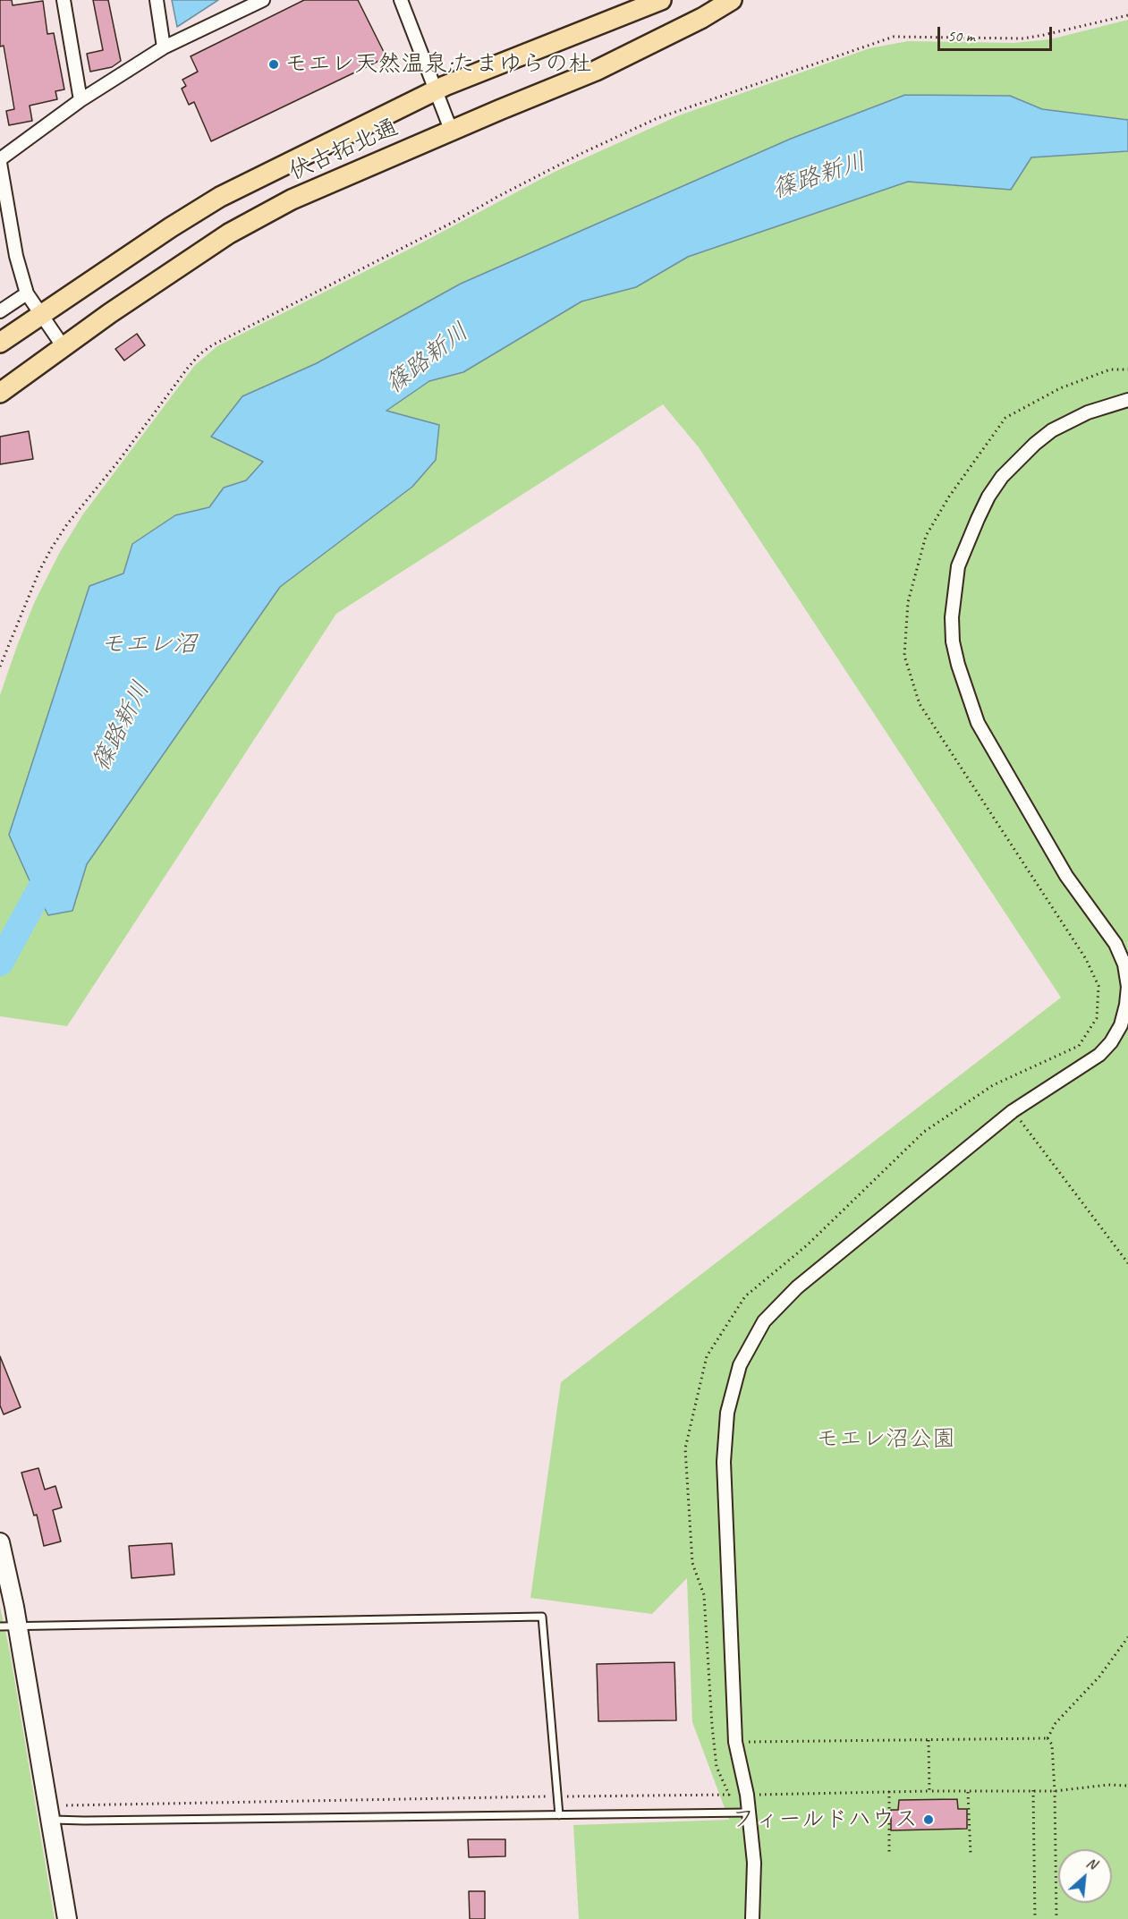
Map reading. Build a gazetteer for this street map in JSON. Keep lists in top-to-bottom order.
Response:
{
  "streets": {
    "main road": ["伏古拓北通"]
  },
  "water": ["篠路新川", "モエレ沼"],
  "parks": ["モエレ沼公園"],
  "places": ["モエレ天然温泉;たまゆらの杜", "フィールドハウス"],
  "scale_bar": "50 m",
  "north": "top right"
}
